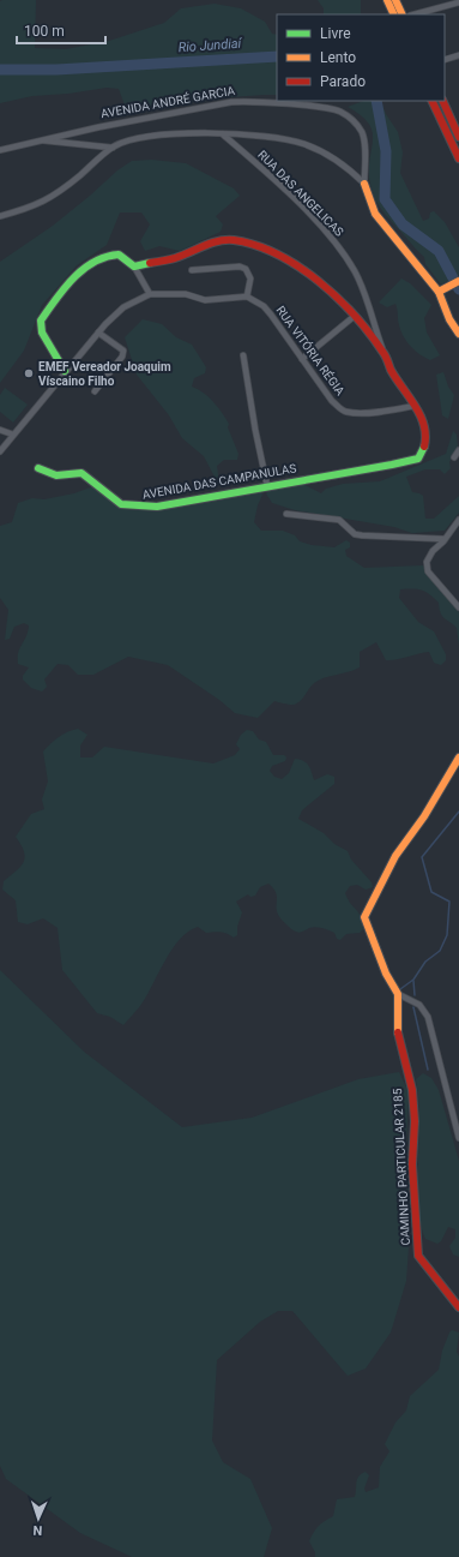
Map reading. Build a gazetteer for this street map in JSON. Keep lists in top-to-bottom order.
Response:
{
  "streets": {
    "street": [
      "AVENIDA ANDRÉ GARCIA",
      "RUA DAS ANGELICAS",
      "RUA VITÓRIA RÉGIA",
      "AVENIDA DAS CAMPANULAS",
      "CAMINHO PARTICULAR 2185"
    ]
  },
  "crossings": [
    ["RUA VITÓRIA RÉGIA", "AVENIDA DAS CAMPANULAS"]
  ],
  "water": ["Rio Jundiaí"],
  "places": ["EMEF Vereador Joaquim Víscaino Filho"],
  "legend": ["Livre", "Lento", "Parado"],
  "scale_bar": "100 m",
  "north": "bottom"
}
